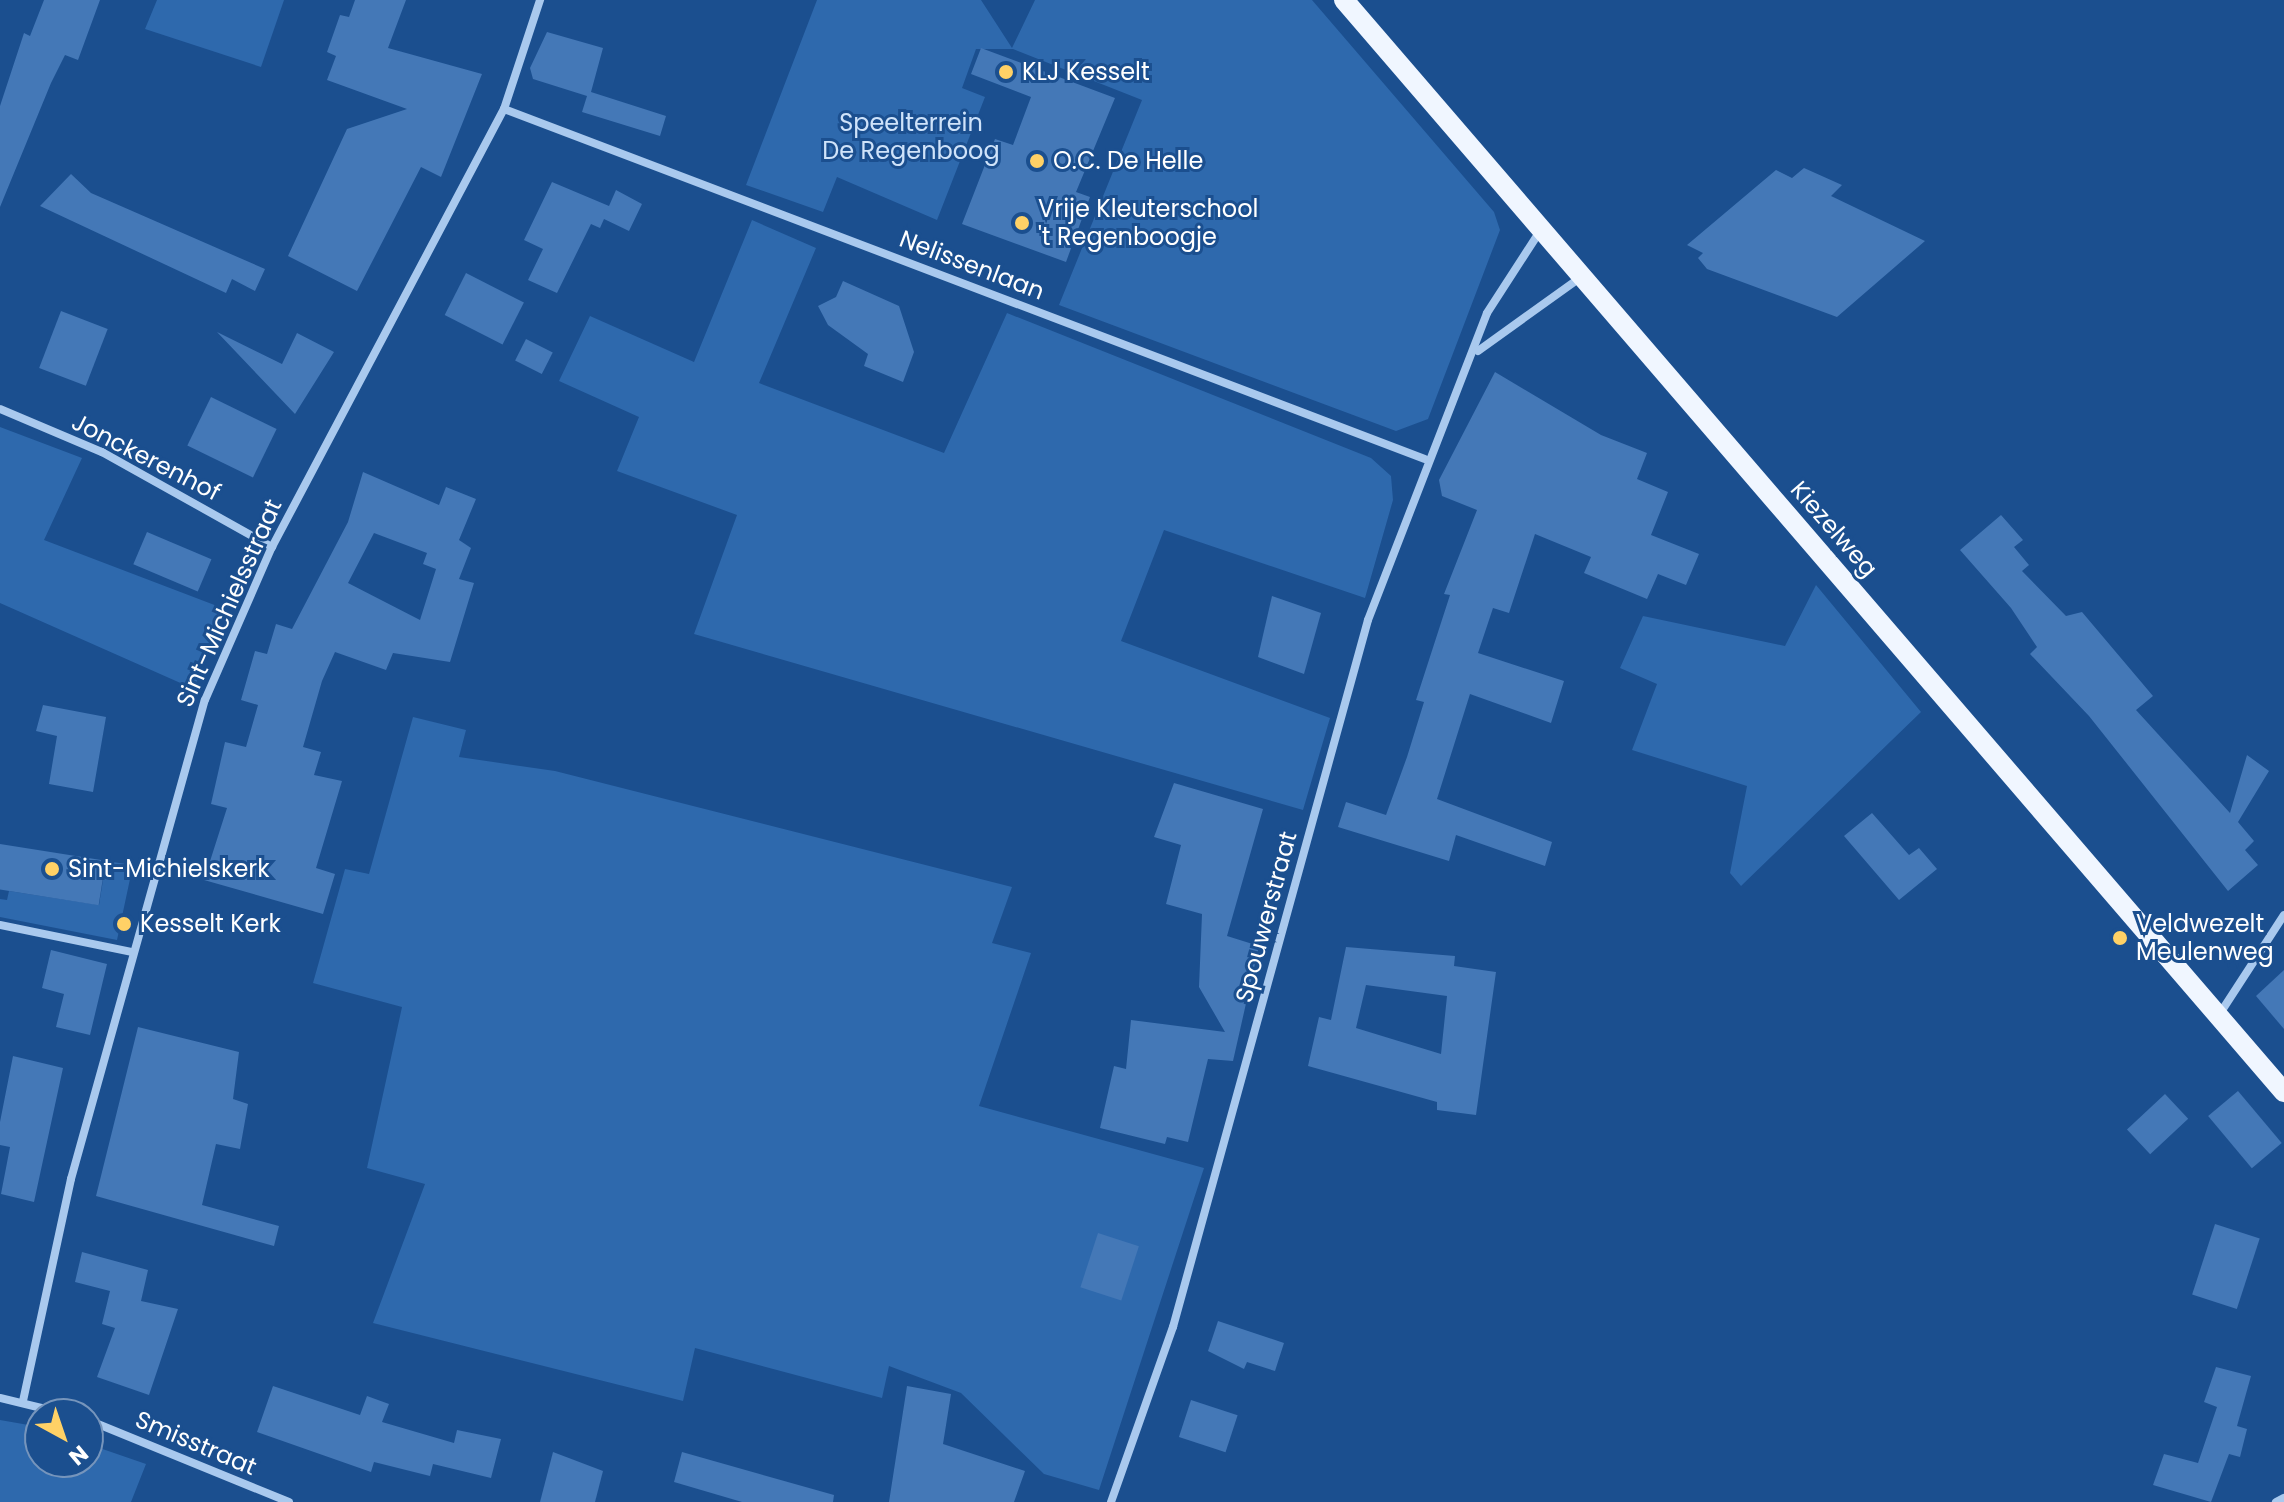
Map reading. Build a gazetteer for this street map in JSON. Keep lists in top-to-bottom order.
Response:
{
  "streets": {
    "main road": ["Kiezelweg"],
    "street": [
      "Nelissenlaan",
      "Jonckerenhof",
      "Sint-Michielsstraat",
      "Spouwerstraat",
      "Smisstraat"
    ]
  },
  "crossings": [
    ["Nelissenlaan", "Sint-Michielsstraat"],
    ["Nelissenlaan", "Spouwerstraat"],
    ["Jonckerenhof", "Sint-Michielsstraat"],
    ["Kiezelweg", "Spouwerstraat"]
  ],
  "parks": ["Speelterrein De Regenboog"],
  "places": [
    "KLJ Kesselt",
    "O.C. De Helle",
    "Vrije Kleuterschool 't Regenboogje",
    "Sint-Michielskerk",
    "Kesselt Kerk",
    "Veldwezelt Meulenweg"
  ],
  "north": "bottom right"
}
